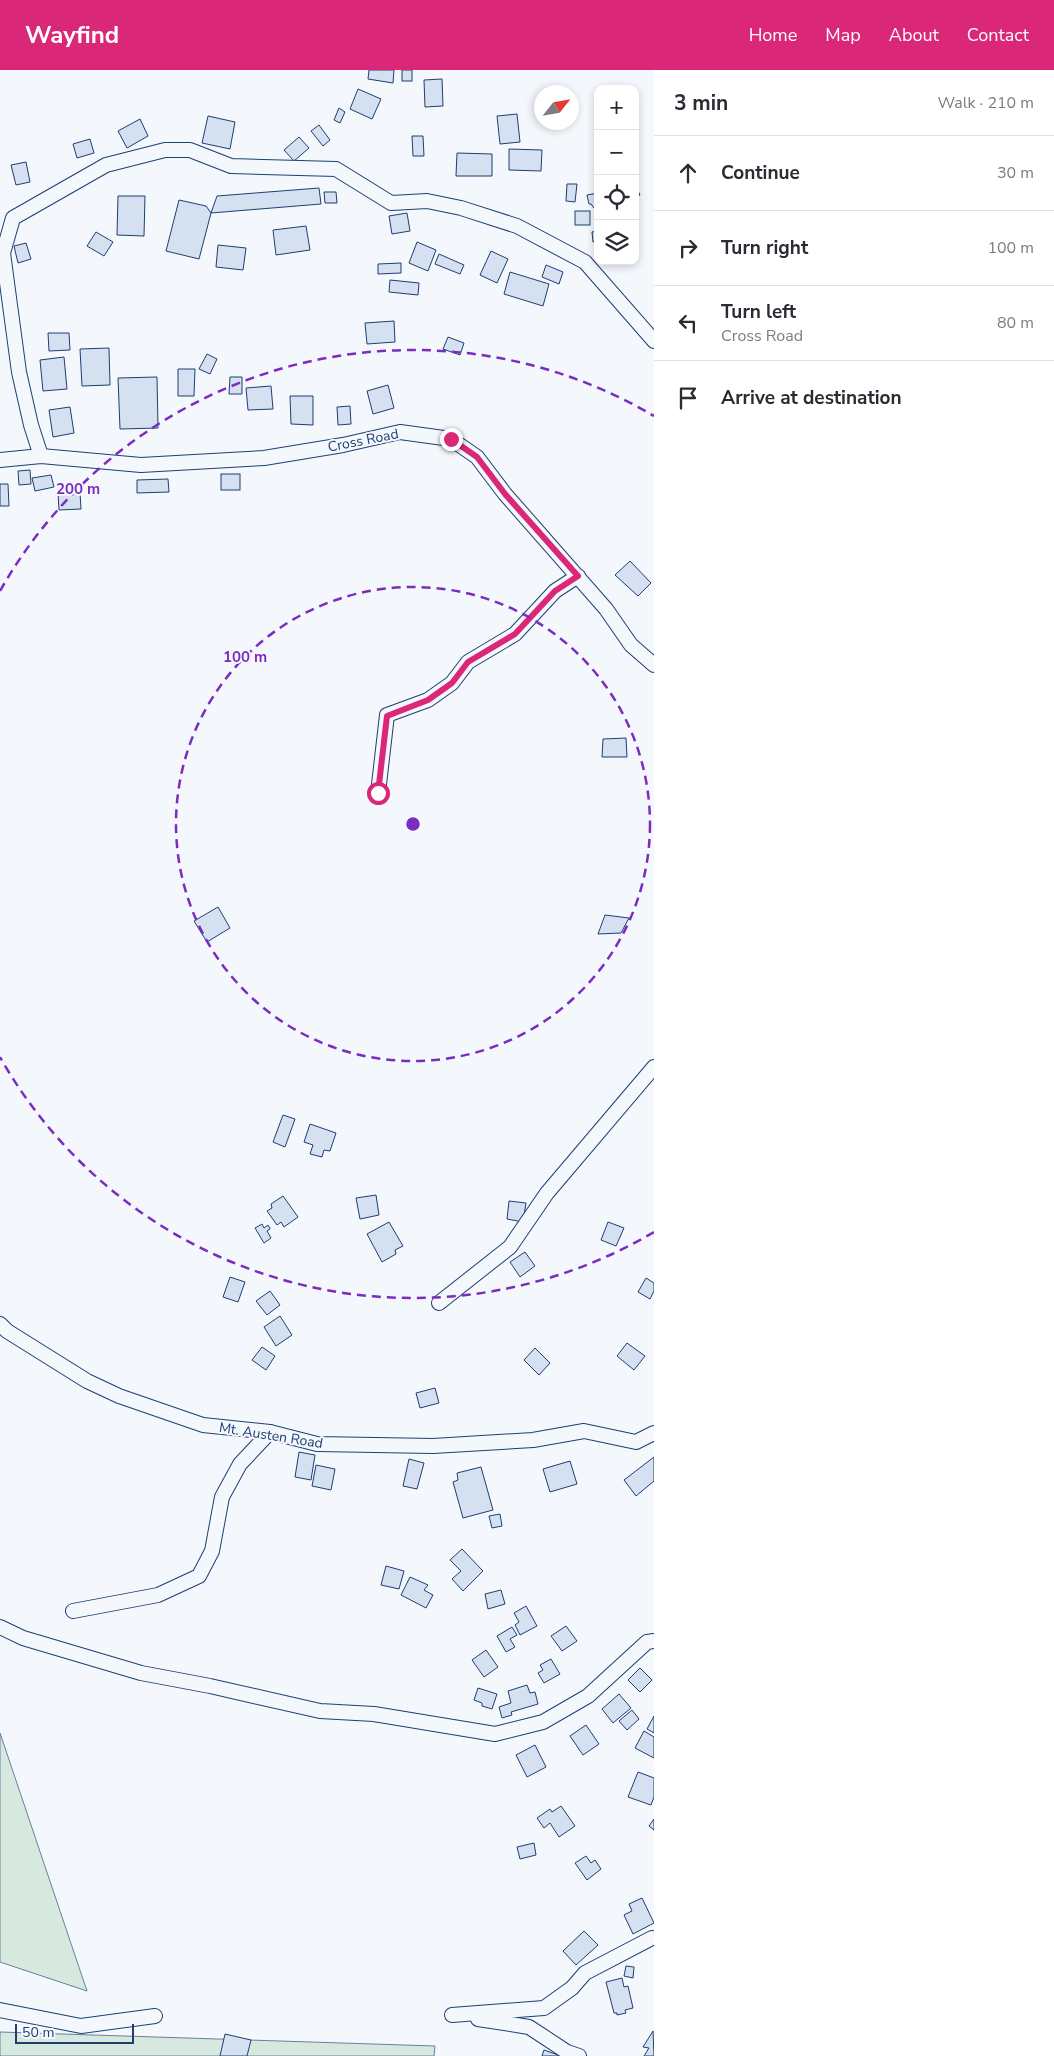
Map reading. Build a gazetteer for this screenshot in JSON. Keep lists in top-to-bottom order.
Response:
{
  "streets": {
    "street": ["Cross Road", "Mt. Austen Road"]
  },
  "scale_bar": "50 m",
  "north": "top right",
  "page": {
    "header": "Wayfind",
    "nav": [
      "Home",
      "Map",
      "About",
      "Contact"
    ],
    "heading": ["3 min", "Walk · 210 m"],
    "map_buttons": ["+", "−"],
    "list": [
      ["Continue", "30 m"],
      ["Turn right", "100 m"],
      ["Turn left", "Cross Road", "80 m"],
      "Arrive at destination"
    ],
    "scale": "50 m"
  },
  "rings": ["200 m", "100 m"]
}
